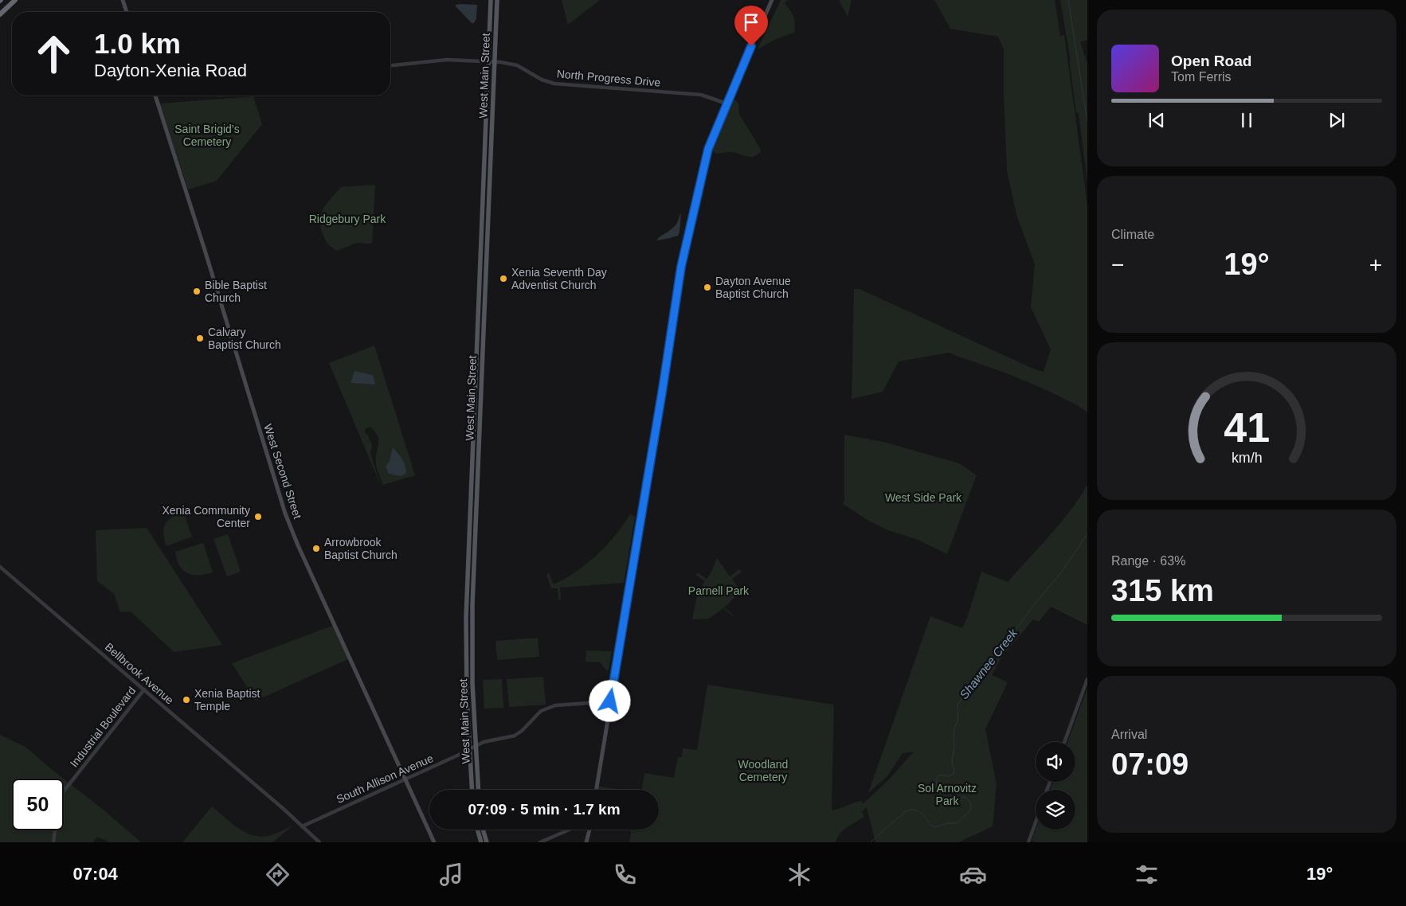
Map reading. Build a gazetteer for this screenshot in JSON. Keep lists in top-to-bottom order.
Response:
{
  "streets": {
    "main road": ["West Main Street", "West Second Street"],
    "street": [
      "North Progress Drive",
      "Bellbrook Avenue",
      "Industrial Boulevard",
      "South Allison Avenue"
    ]
  },
  "crossings": [
    ["West Main Street", "North Progress Drive"],
    ["West Main Street", "South Allison Avenue"],
    ["West Second Street", "South Allison Avenue"],
    ["Bellbrook Avenue", "Industrial Boulevard"],
    ["Bellbrook Avenue", "South Allison Avenue"]
  ],
  "water": ["Shawnee Creek"],
  "parks": [
    "Saint Brigid’s Cemetery",
    "Ridgebury Park",
    "West Side Park",
    "Parnell Park",
    "Woodland Cemetery",
    "Sol Arnovitz Park"
  ],
  "places": [
    "Xenia Seventh Day Adventist Church",
    "Dayton Avenue Baptist Church",
    "Bible Baptist Church",
    "Calvary Baptist Church",
    "Xenia Community Center",
    "Arrowbrook Baptist Church",
    "Xenia Baptist Temple"
  ],
  "page": {
    "turn": ["1.0 km", "Dayton-Xenia Road"],
    "song": ["Open Road", "Tom Ferris"],
    "tile": [
      "Climate",
      ["Range · 63%", "315 km"],
      ["Arrival", "07:09"]
    ],
    "heat": ["−", "19°", "+"],
    "limit": "50",
    "trip": "07:09 · 5 min · 1.7 km",
    "tabs": ["07:04", "19°"],
    "gauge": ["41", "km/h"]
  }
}
